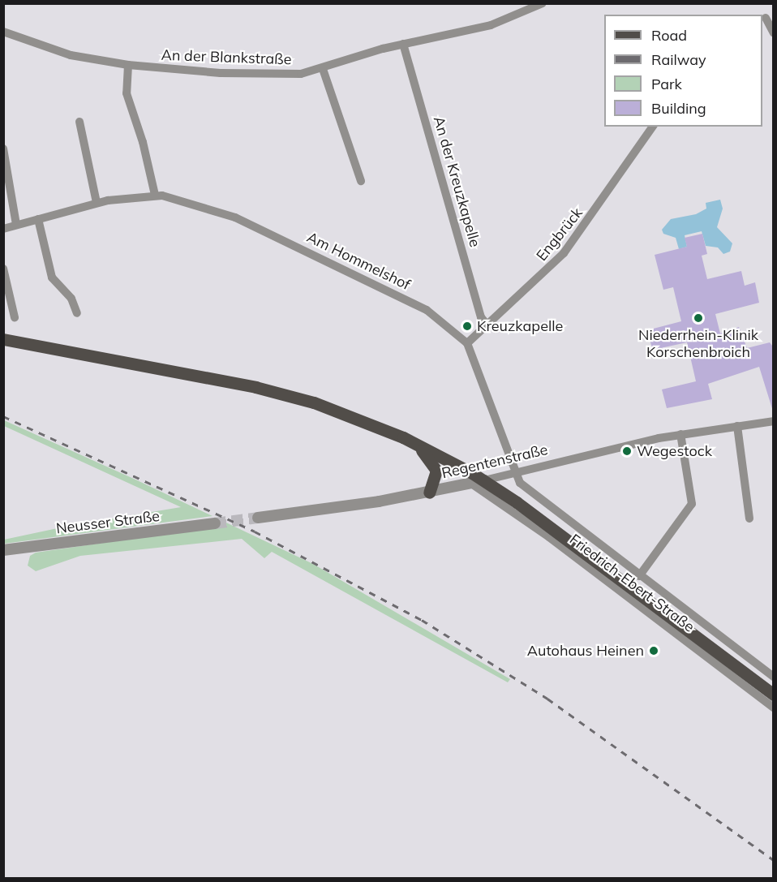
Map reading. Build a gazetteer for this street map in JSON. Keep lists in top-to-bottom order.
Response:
{
  "streets": {
    "street": [
      "An der Blankstraße",
      "An der Kreuzkapelle",
      "Engbrück",
      "Am Hommelshof",
      "Regentenstraße",
      "Neusser Straße",
      "Friedrich-Ebert-Straße"
    ]
  },
  "crossings": [
    ["An der Blankstraße", "An der Kreuzkapelle"],
    ["An der Kreuzkapelle", "Engbrück"],
    ["Engbrück", "Am Hommelshof"],
    ["Regentenstraße", "Friedrich-Ebert-Straße"]
  ],
  "places": [
    "Niederrhein-Klinik Korschenbroich",
    "Kreuzkapelle",
    "Wegestock",
    "Autohaus Heinen"
  ],
  "legend": [
    "Road",
    "Railway",
    "Park",
    "Building"
  ]
}
